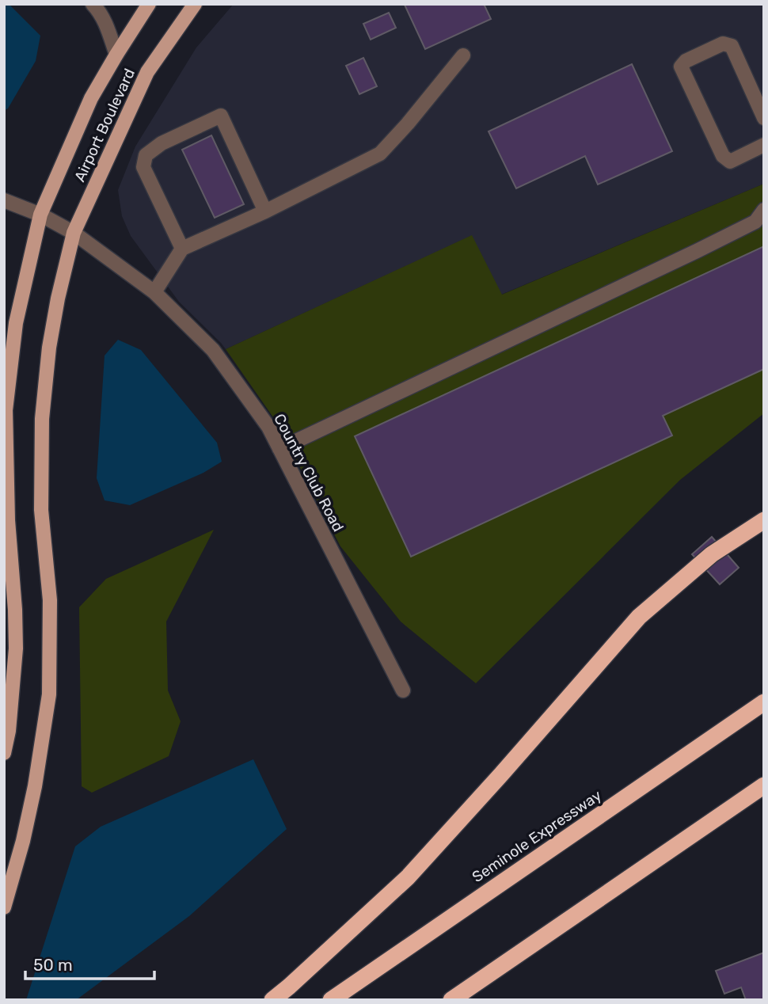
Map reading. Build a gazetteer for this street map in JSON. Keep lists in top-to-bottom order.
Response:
{
  "streets": {
    "highway": ["Seminole Expressway"],
    "main road": ["Airport Boulevard"],
    "street": ["Country Club Road"]
  },
  "crossings": [
    ["Airport Boulevard", "Country Club Road"]
  ],
  "scale_bar": "50 m"
}
